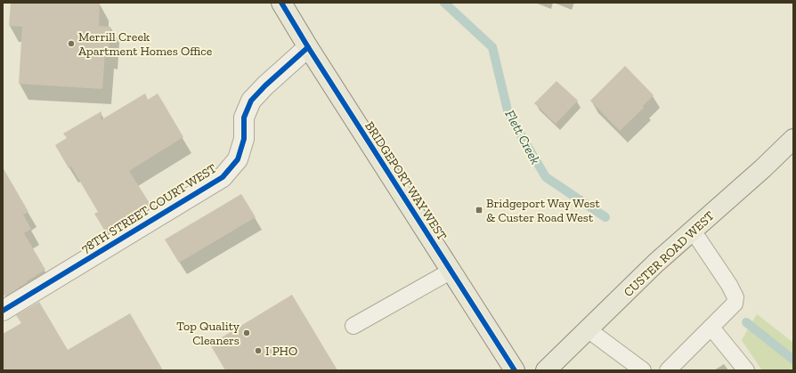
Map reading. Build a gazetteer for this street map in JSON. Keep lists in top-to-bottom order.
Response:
{
  "streets": {
    "main road": ["BRIDGEPORT WAY WEST", "CUSTER ROAD WEST"],
    "street": ["78TH STREET COURT WEST"]
  },
  "crossings": [
    ["BRIDGEPORT WAY WEST", "78TH STREET COURT WEST"]
  ],
  "water": ["Flett Creek"],
  "places": {
    "other": ["Merrill Creek Apartment Homes Office", "Top Quality Cleaners", "I PHO"],
    "transit": ["Bridgeport Way West & Custer Road West"]
  }
}
